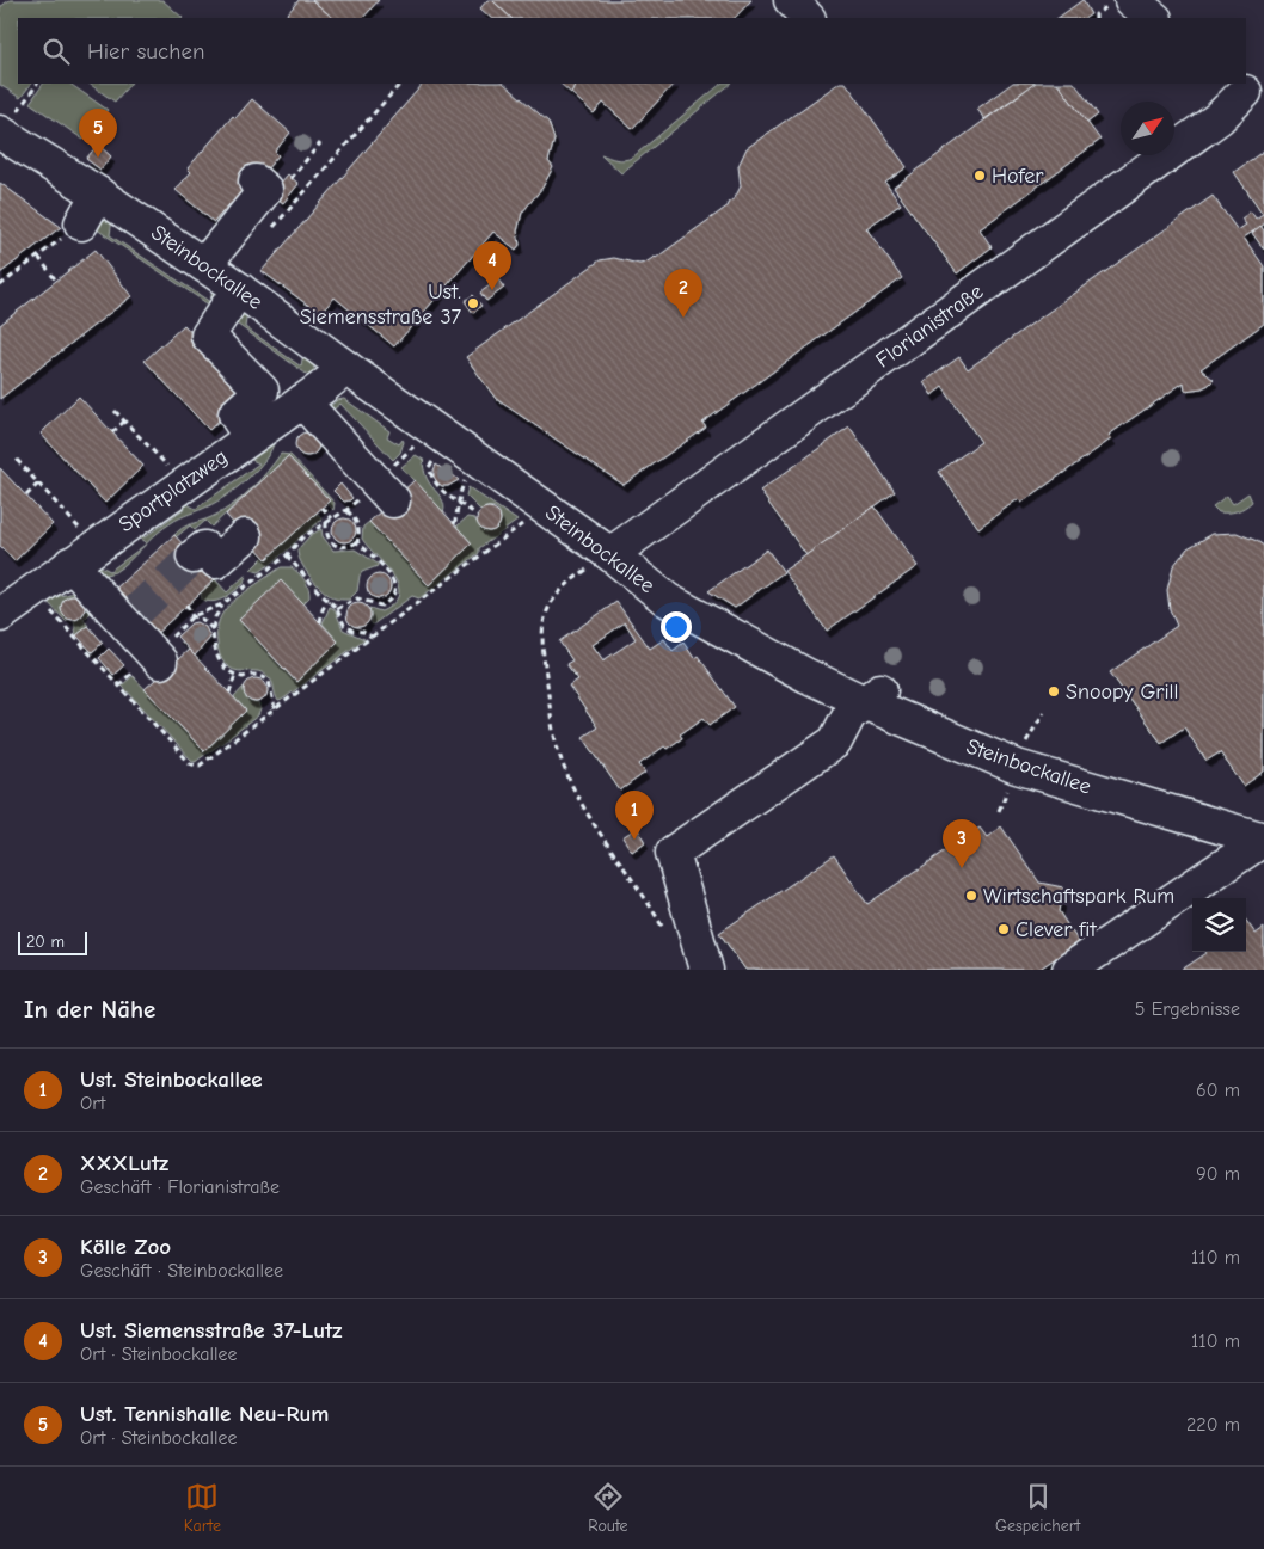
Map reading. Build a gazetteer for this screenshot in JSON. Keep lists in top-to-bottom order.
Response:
{
  "streets": {
    "street": ["Steinbockallee", "Florianistraße", "Sportplatzweg"]
  },
  "crossings": [
    ["Steinbockallee", "Florianistraße"],
    ["Steinbockallee", "Sportplatzweg"]
  ],
  "places": [
    "Hofer",
    "Ust. Siemensstraße 37",
    "Snoopy Grill",
    "Wirtschaftspark Rum",
    "Clever fit"
  ],
  "scale_bar": "20 m",
  "north": "top right",
  "page": {
    "search": "Hier suchen",
    "pins": [
      "5",
      "4",
      "2",
      "1",
      "3"
    ],
    "scale": "20 m",
    "heading": ["In der Nähe", "5 Ergebnisse"],
    "list": [
      {
        "mark": "1",
        "name": "Ust. Steinbockallee",
        "note": "Ort",
        "value": "60 m"
      },
      {
        "mark": "2",
        "name": "XXXLutz",
        "note": "Geschäft · Florianistraße",
        "value": "90 m"
      },
      {
        "mark": "3",
        "name": "Kölle Zoo",
        "note": "Geschäft · Steinbockallee",
        "value": "110 m"
      },
      {
        "mark": "4",
        "name": "Ust. Siemensstraße 37-Lutz",
        "note": "Ort · Steinbockallee",
        "value": "110 m"
      },
      {
        "mark": "5",
        "name": "Ust. Tennishalle Neu-Rum",
        "note": "Ort · Steinbockallee",
        "value": "220 m"
      }
    ],
    "nav": ["Karte", "Route", "Gespeichert"]
  }
}
